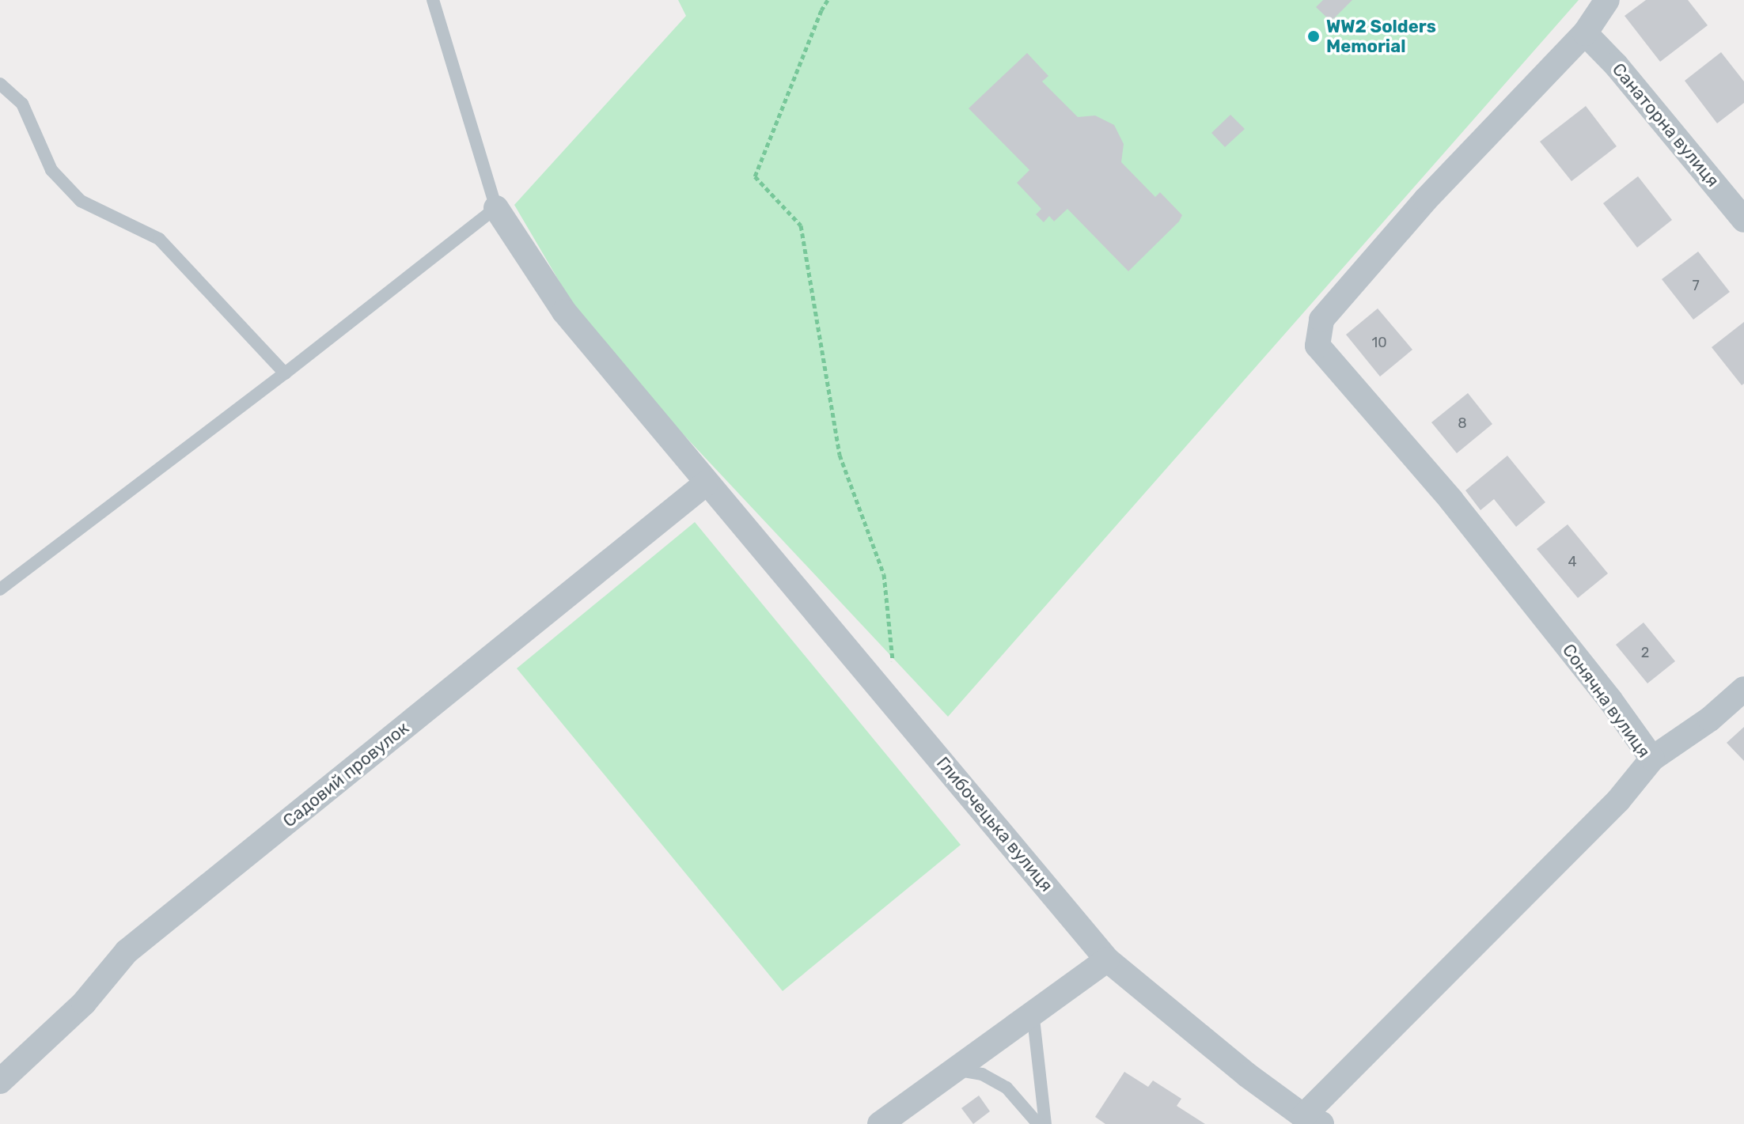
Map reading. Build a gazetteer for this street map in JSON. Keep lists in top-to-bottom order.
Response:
{
  "streets": {
    "street": [
      "Санаторна вулиця",
      "Сонячна вулиця",
      "Садовий провулок",
      "Глибочецька вулиця"
    ]
  },
  "crossings": [
    ["Санаторна вулиця", "Сонячна вулиця"],
    ["Сонячна вулиця", "Глибочецька вулиця"],
    ["Садовий провулок", "Глибочецька вулиця"]
  ],
  "places": ["WW2 Solders Memorial"],
  "house_numbers": [
    "7",
    "10",
    "8",
    "4",
    "2"
  ]
}
